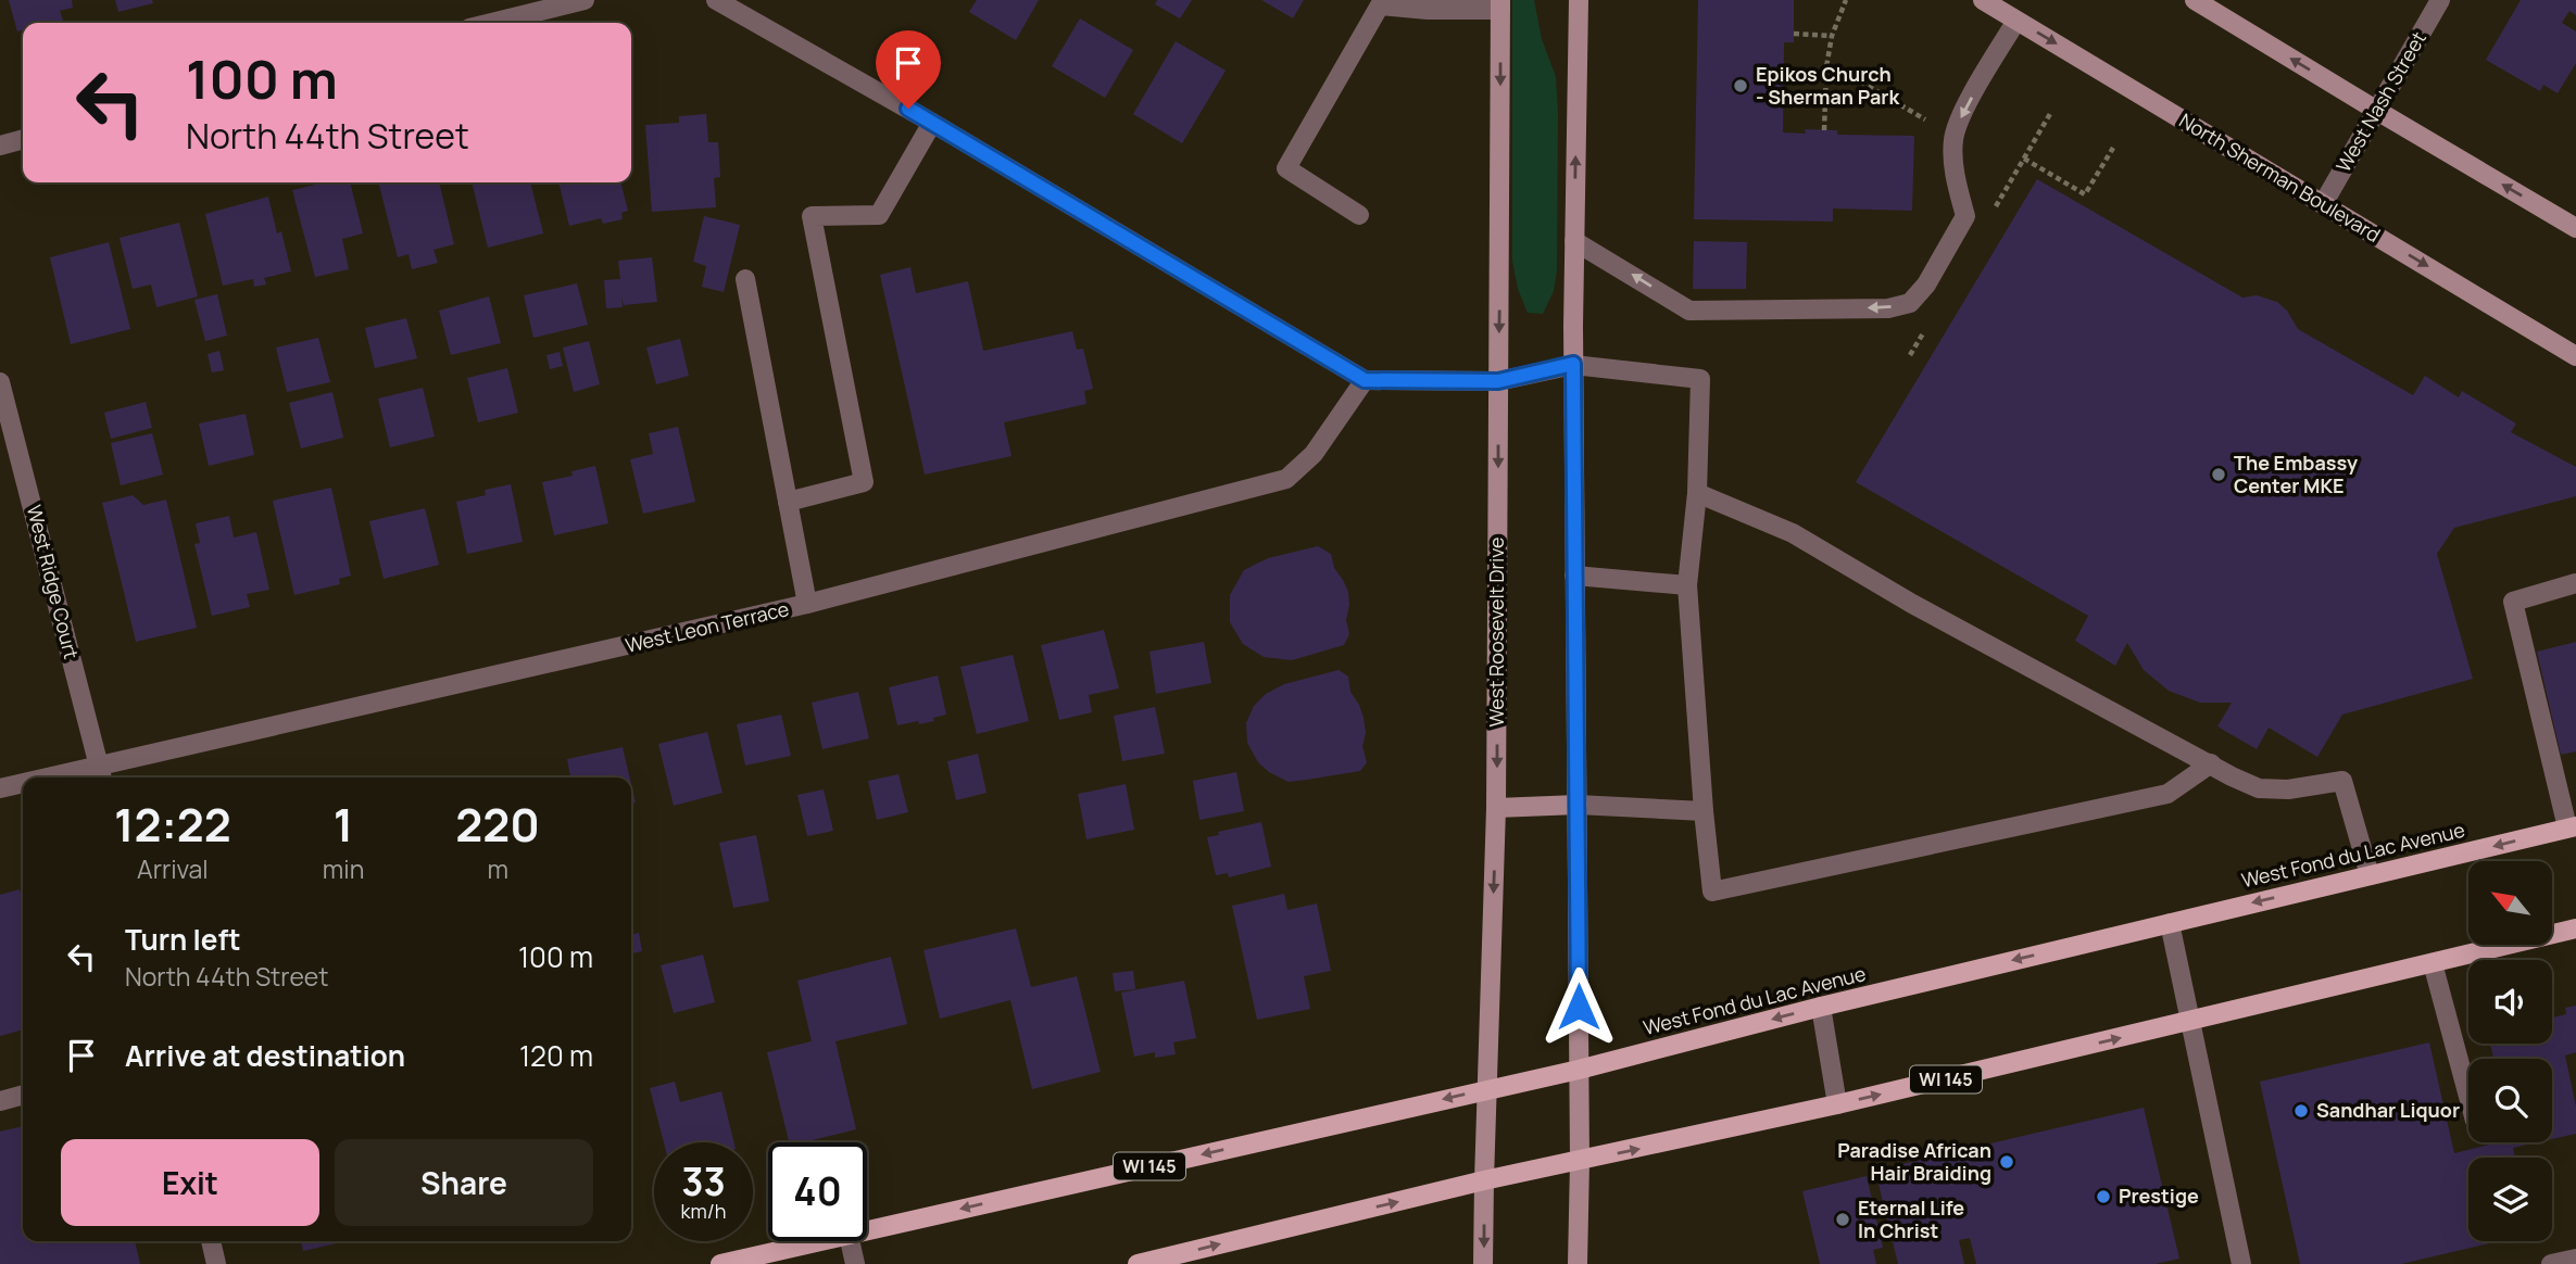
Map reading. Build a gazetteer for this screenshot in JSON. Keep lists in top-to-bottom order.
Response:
{
  "streets": {
    "main road": ["West Fond du Lac Avenue", "WI 145"],
    "street": [
      "West Nash Street",
      "North Sherman Boulevard",
      "West Ridge Court",
      "West Leon Terrace",
      "West Roosevelt Drive"
    ]
  },
  "crossings": [
    ["West Nash Street", "North Sherman Boulevard"],
    ["West Ridge Court", "West Leon Terrace"],
    ["West Roosevelt Drive", "West Fond du Lac Avenue"],
    ["West Roosevelt Drive", "WI 145"]
  ],
  "places": [
    "Epikos Church - Sherman Park",
    "The Embassy Center MKE",
    "Sandhar Liquor",
    "Paradise African Hair Braiding",
    "Prestige",
    "Eternal Life In Christ"
  ],
  "north": "top left",
  "page": {
    "turn": ["100 m", "North 44th Street"],
    "eta": [
      "12:22",
      "Arrival",
      "1",
      "min",
      "220",
      "m"
    ],
    "list": [
      {
        "name": "Turn left",
        "note": "North 44th Street",
        "value": "100 m"
      },
      {
        "name": "Arrive at destination",
        "value": "120 m"
      }
    ],
    "buttons": ["Exit", "Share"],
    "speed": "33 km/h",
    "limit": "40"
  }
}
